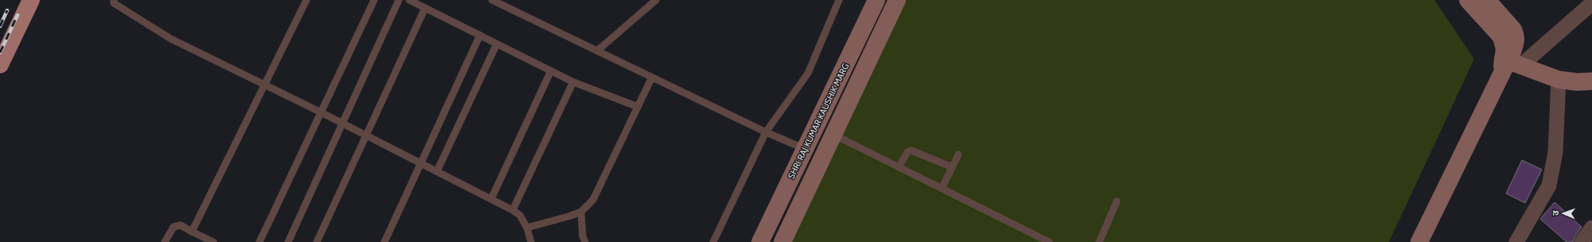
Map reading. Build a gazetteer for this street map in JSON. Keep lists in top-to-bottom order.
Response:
{
  "streets": {
    "street": ["SHRI RAJ KUMAR KAUSHIK MARG"]
  },
  "north": "left"
}
